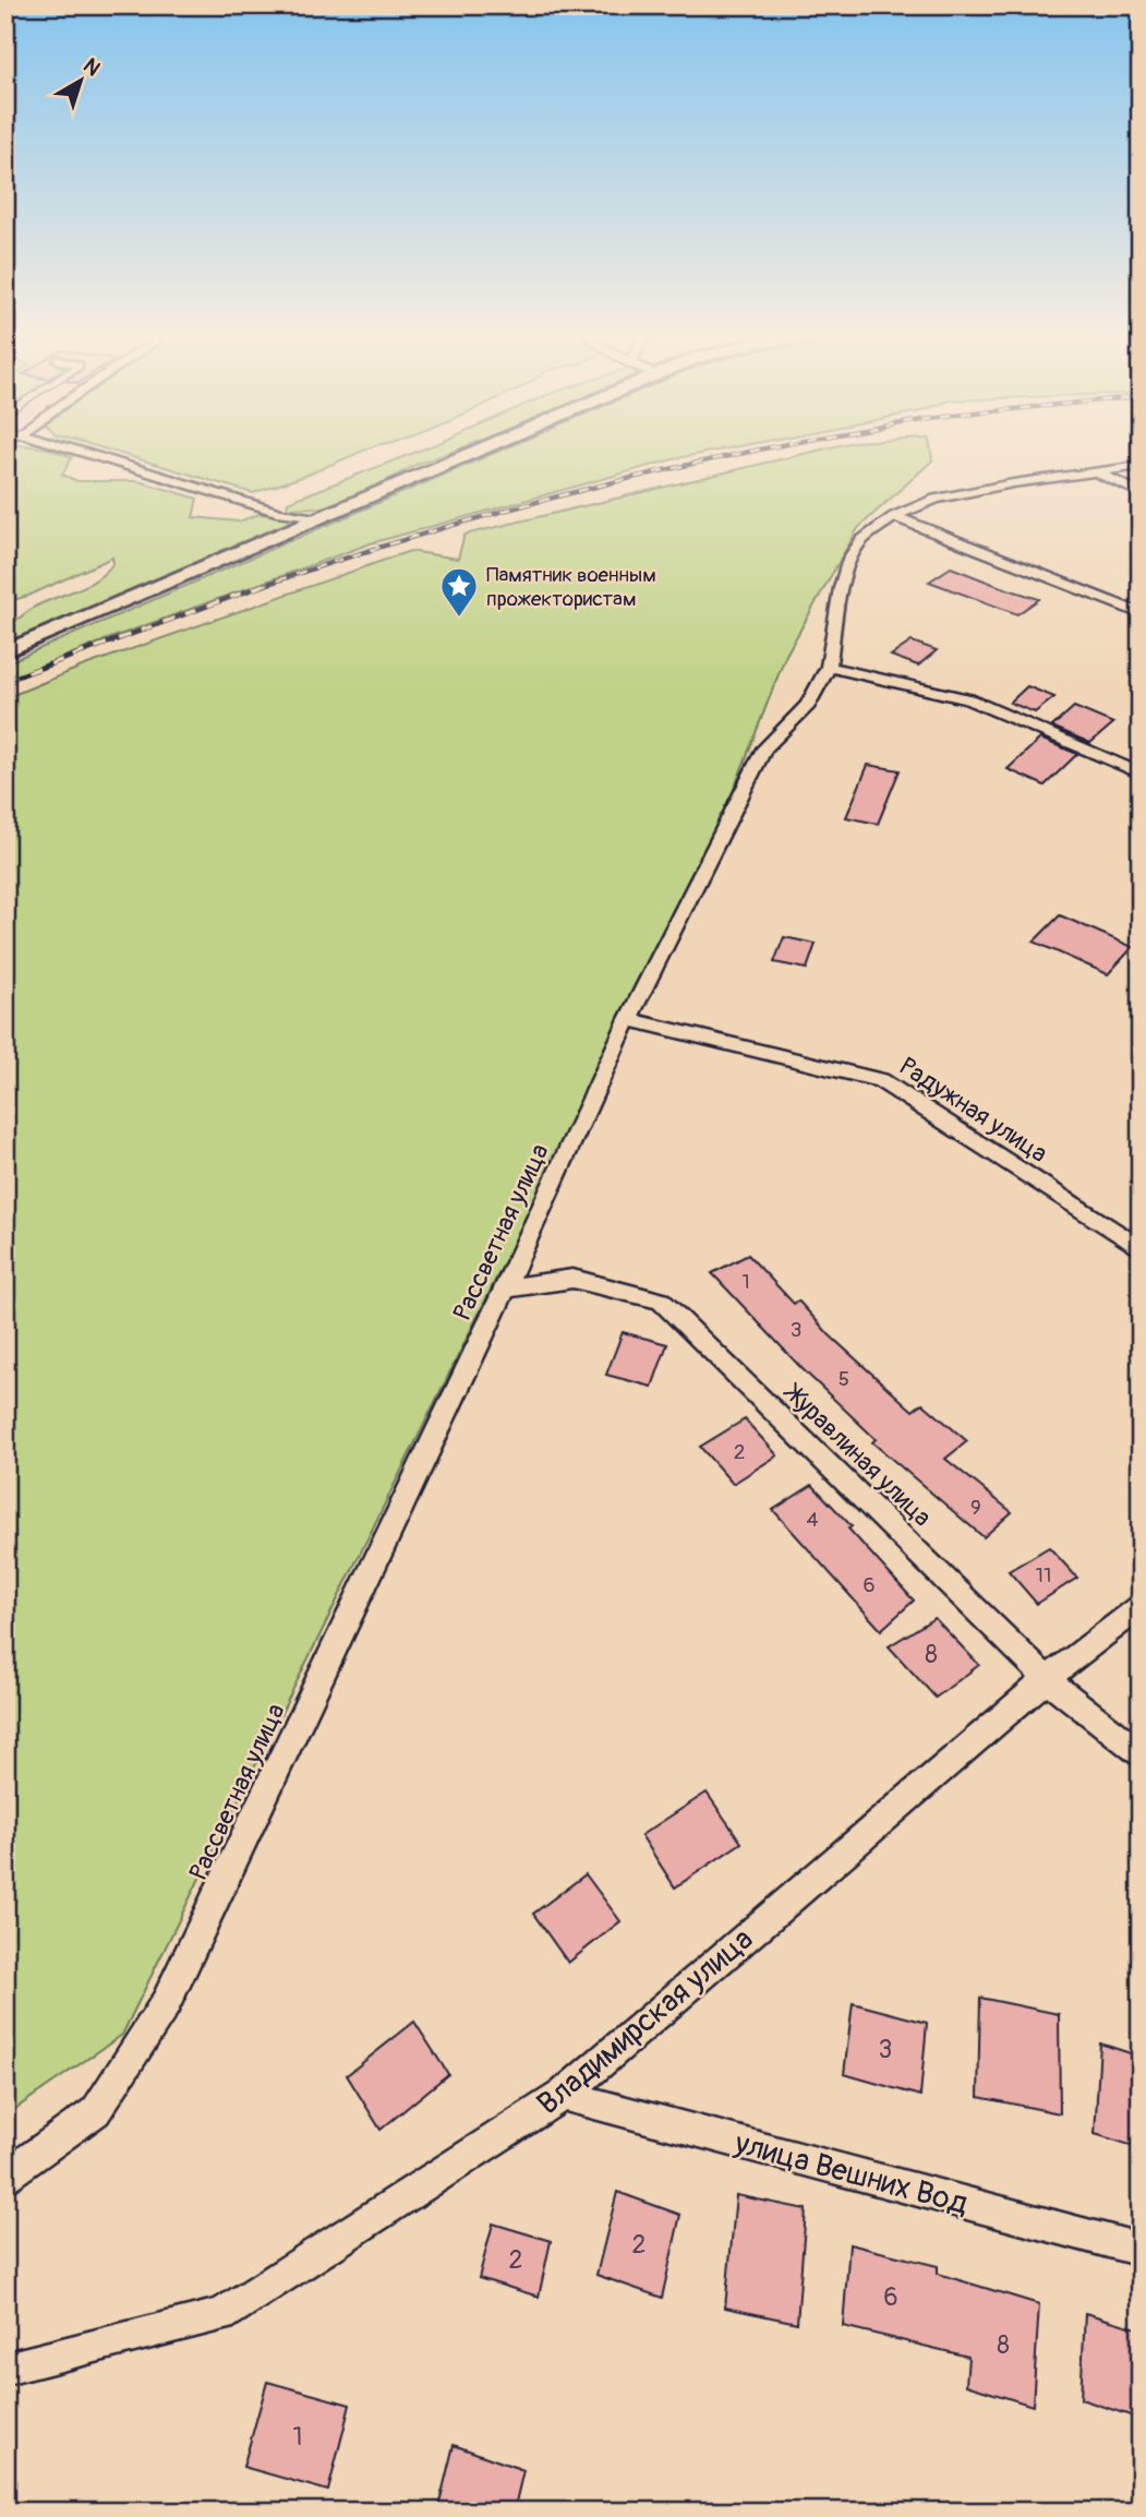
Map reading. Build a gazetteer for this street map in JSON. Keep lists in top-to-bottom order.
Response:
{
  "streets": {
    "street": [
      "Радужная улица",
      "Рассветная улица",
      "Журавлиная улица",
      "Владимирская улица",
      "улица Вешних Вод"
    ]
  },
  "crossings": [
    ["Радужная улица", "Рассветная улица"],
    ["Рассветная улица", "Журавлиная улица"],
    ["Журавлиная улица", "Владимирская улица"],
    ["Владимирская улица", "улица Вешних Вод"]
  ],
  "places": {
    "place": ["Памятник военным прожектористам"]
  },
  "house_numbers": [
    "1",
    "3",
    "5",
    "2",
    "9",
    "4",
    "11",
    "6",
    "8",
    "3",
    "2",
    "2",
    "6",
    "8",
    "1"
  ],
  "north": "top right"
}
